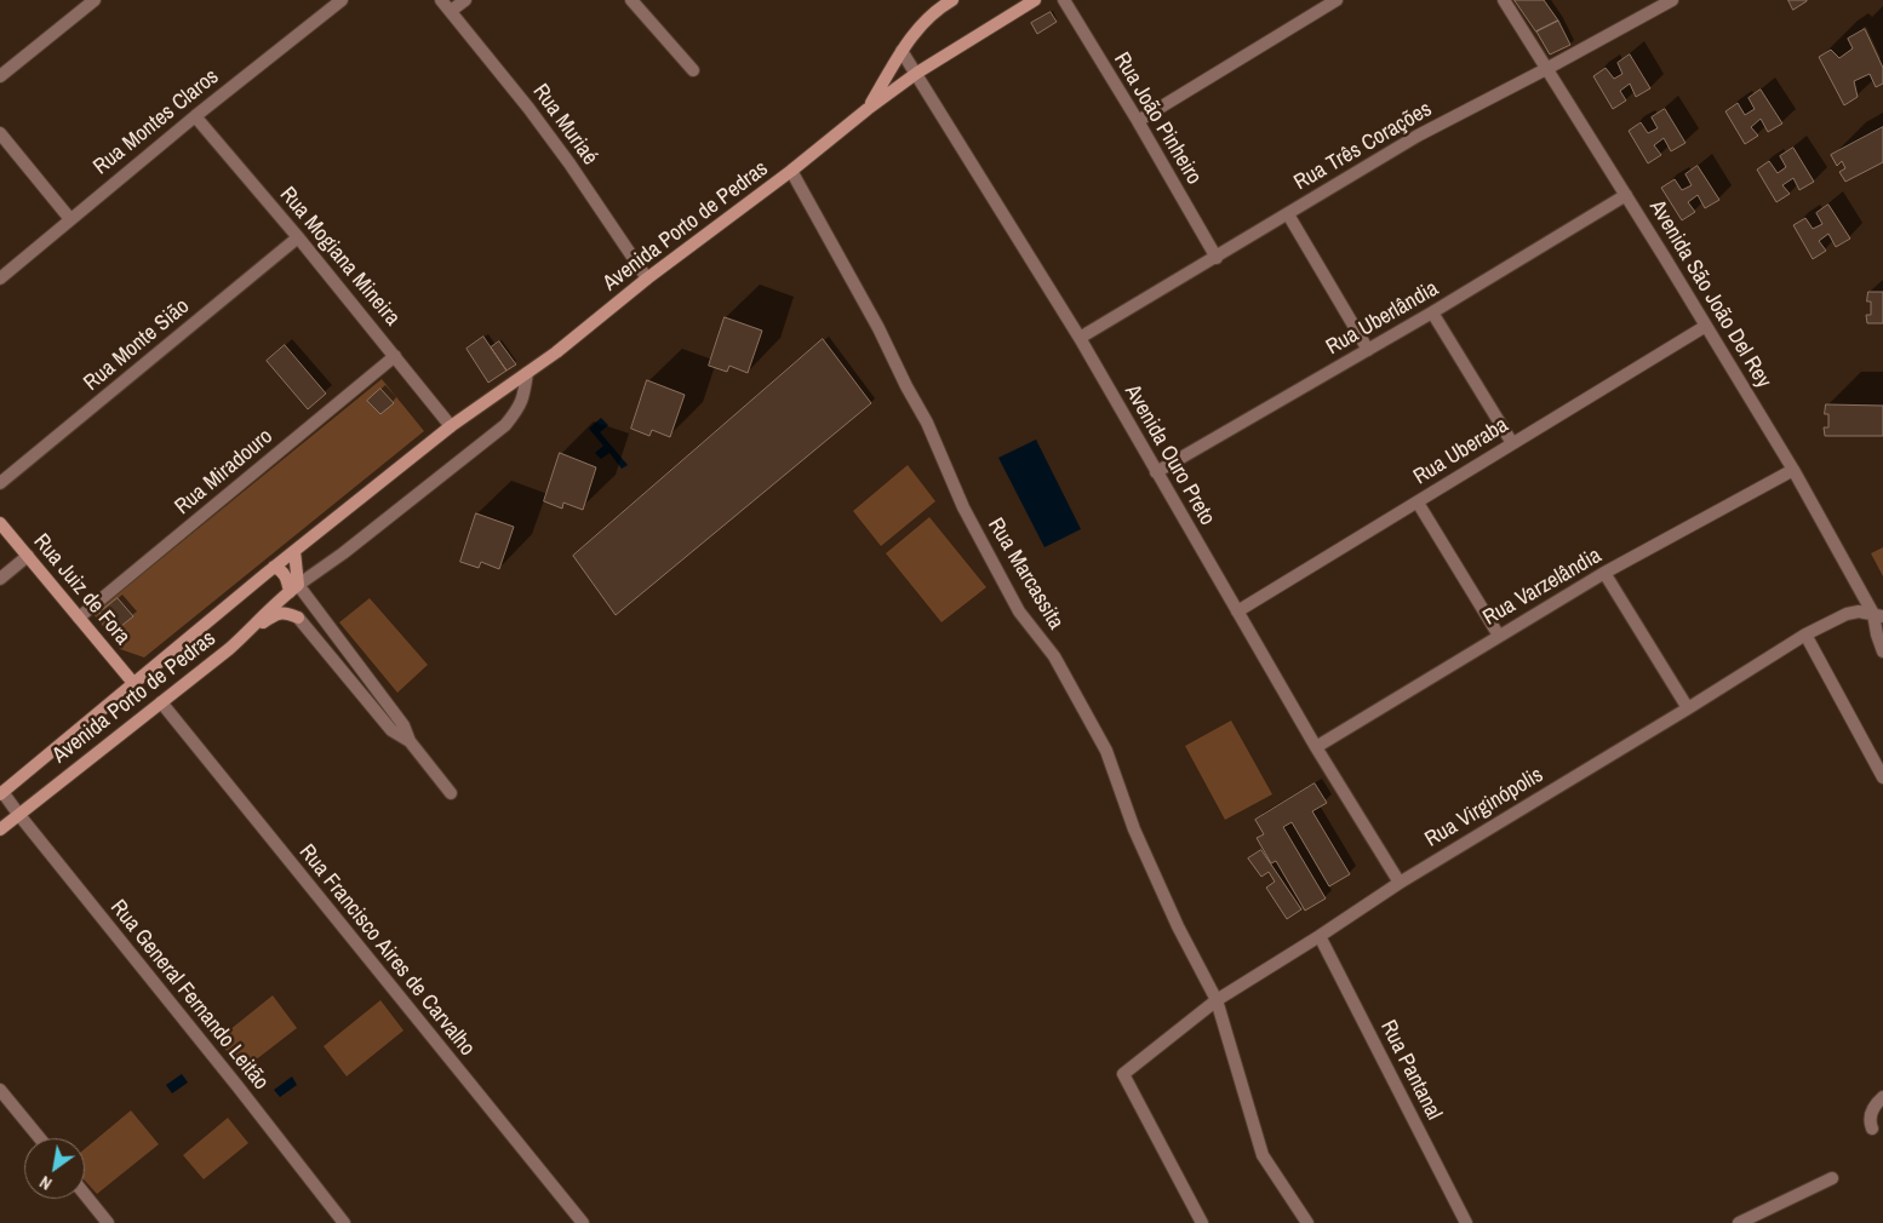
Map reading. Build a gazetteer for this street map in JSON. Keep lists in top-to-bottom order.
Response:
{
  "streets": {
    "main road": ["Avenida Porto de Pedras", "Rua Juiz de Fora"],
    "street": [
      "Rua João Pinheiro",
      "Rua Montes Claros",
      "Rua Muriaé",
      "Rua Três Corações",
      "Rua Mogiana Mineira",
      "Avenida São João Del Rey",
      "Rua Uberlândia",
      "Rua Monte Sião",
      "Rua Uberaba",
      "Avenida Ouro Preto",
      "Rua Miradouro",
      "Rua Marcassita",
      "Rua Varzelândia",
      "Rua Virginópolis",
      "Rua Francisco Aires de Carvalho",
      "Rua General Fernando Leitão",
      "Rua Pantanal"
    ]
  },
  "crossings": [
    ["Rua João Pinheiro", "Rua Três Corações"],
    ["Rua Montes Claros", "Rua Mogiana Mineira"],
    ["Rua Muriaé", "Avenida Porto de Pedras"],
    ["Rua Três Corações", "Avenida São João Del Rey"],
    ["Rua Três Corações", "Avenida Ouro Preto"],
    ["Avenida Porto de Pedras", "Rua Mogiana Mineira"],
    ["Avenida Porto de Pedras", "Avenida Ouro Preto"],
    ["Avenida Porto de Pedras", "Rua Marcassita"],
    ["Avenida Porto de Pedras", "Rua Juiz de Fora"],
    ["Avenida Porto de Pedras", "Rua Francisco Aires de Carvalho"],
    ["Avenida Porto de Pedras", "Rua General Fernando Leitão"],
    ["Rua Mogiana Mineira", "Rua Monte Sião"],
    ["Rua Mogiana Mineira", "Rua Miradouro"],
    ["Avenida São João Del Rey", "Rua Uberlândia"],
    ["Avenida São João Del Rey", "Rua Uberaba"],
    ["Avenida São João Del Rey", "Rua Varzelândia"],
    ["Avenida São João Del Rey", "Rua Virginópolis"],
    ["Rua Uberlândia", "Avenida Ouro Preto"],
    ["Rua Uberaba", "Avenida Ouro Preto"],
    ["Avenida Ouro Preto", "Rua Varzelândia"],
    ["Avenida Ouro Preto", "Rua Virginópolis"],
    ["Rua Miradouro", "Rua Juiz de Fora"],
    ["Rua Marcassita", "Rua Virginópolis"],
    ["Rua Virginópolis", "Rua Pantanal"]
  ],
  "north": "bottom left"
}
